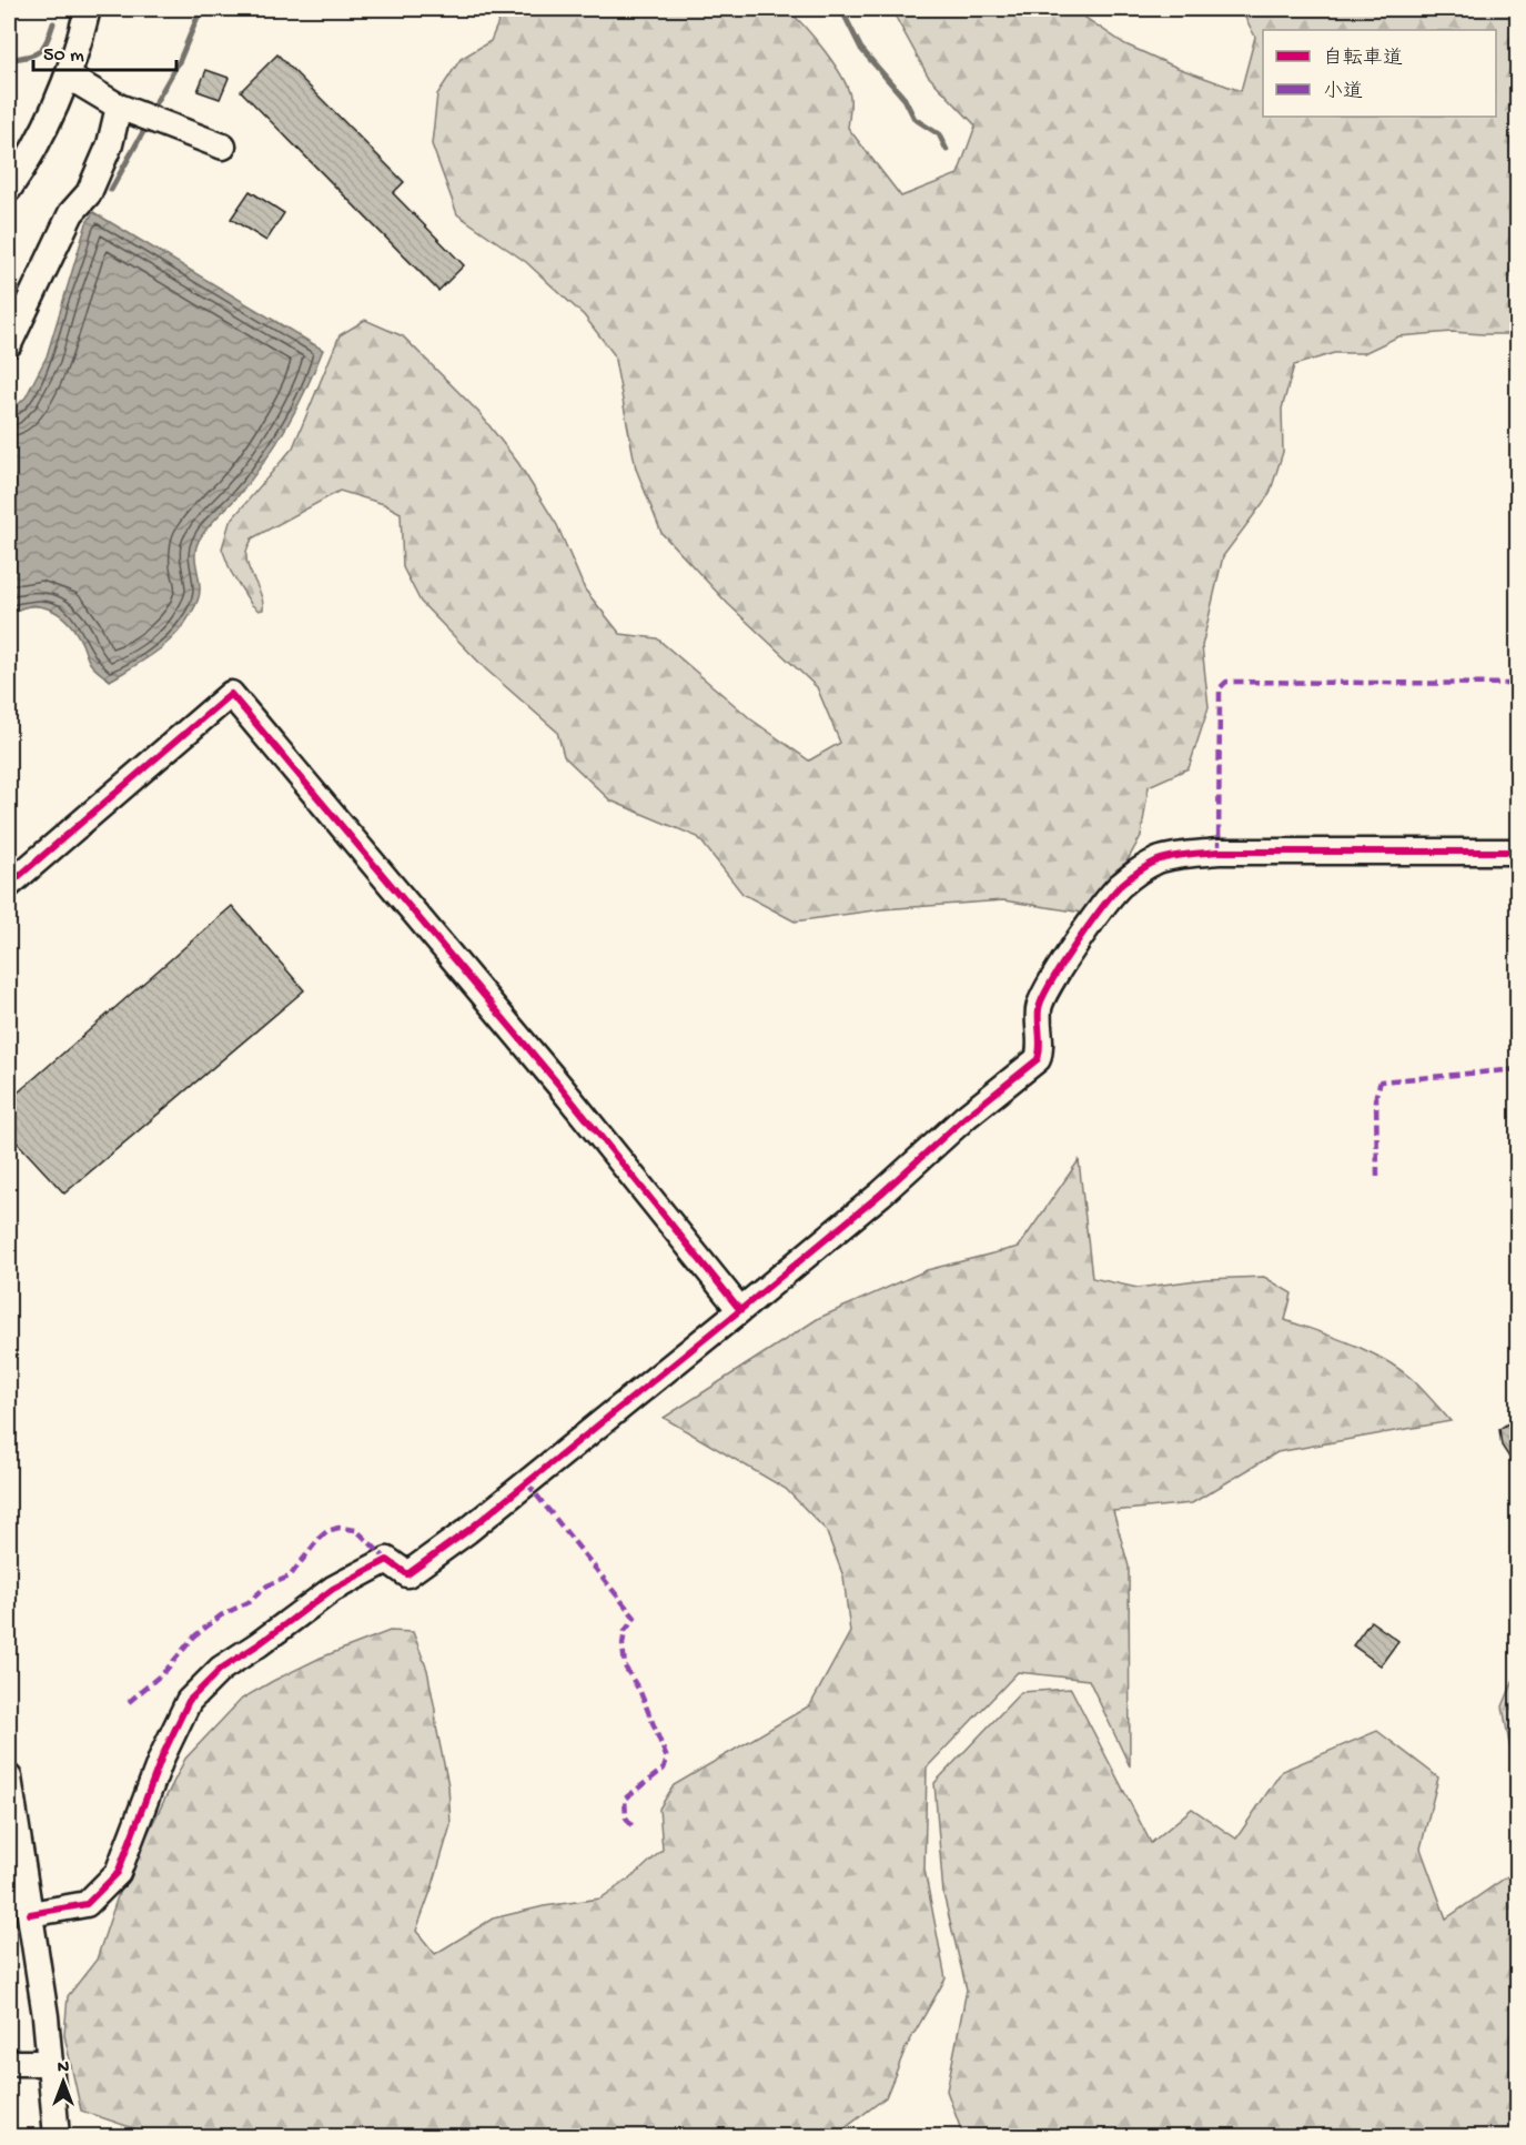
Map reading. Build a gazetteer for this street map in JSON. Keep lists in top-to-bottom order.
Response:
{
  "legend": ["自転車道", "小道"],
  "scale_bar": "50 m",
  "north": "top"
}
